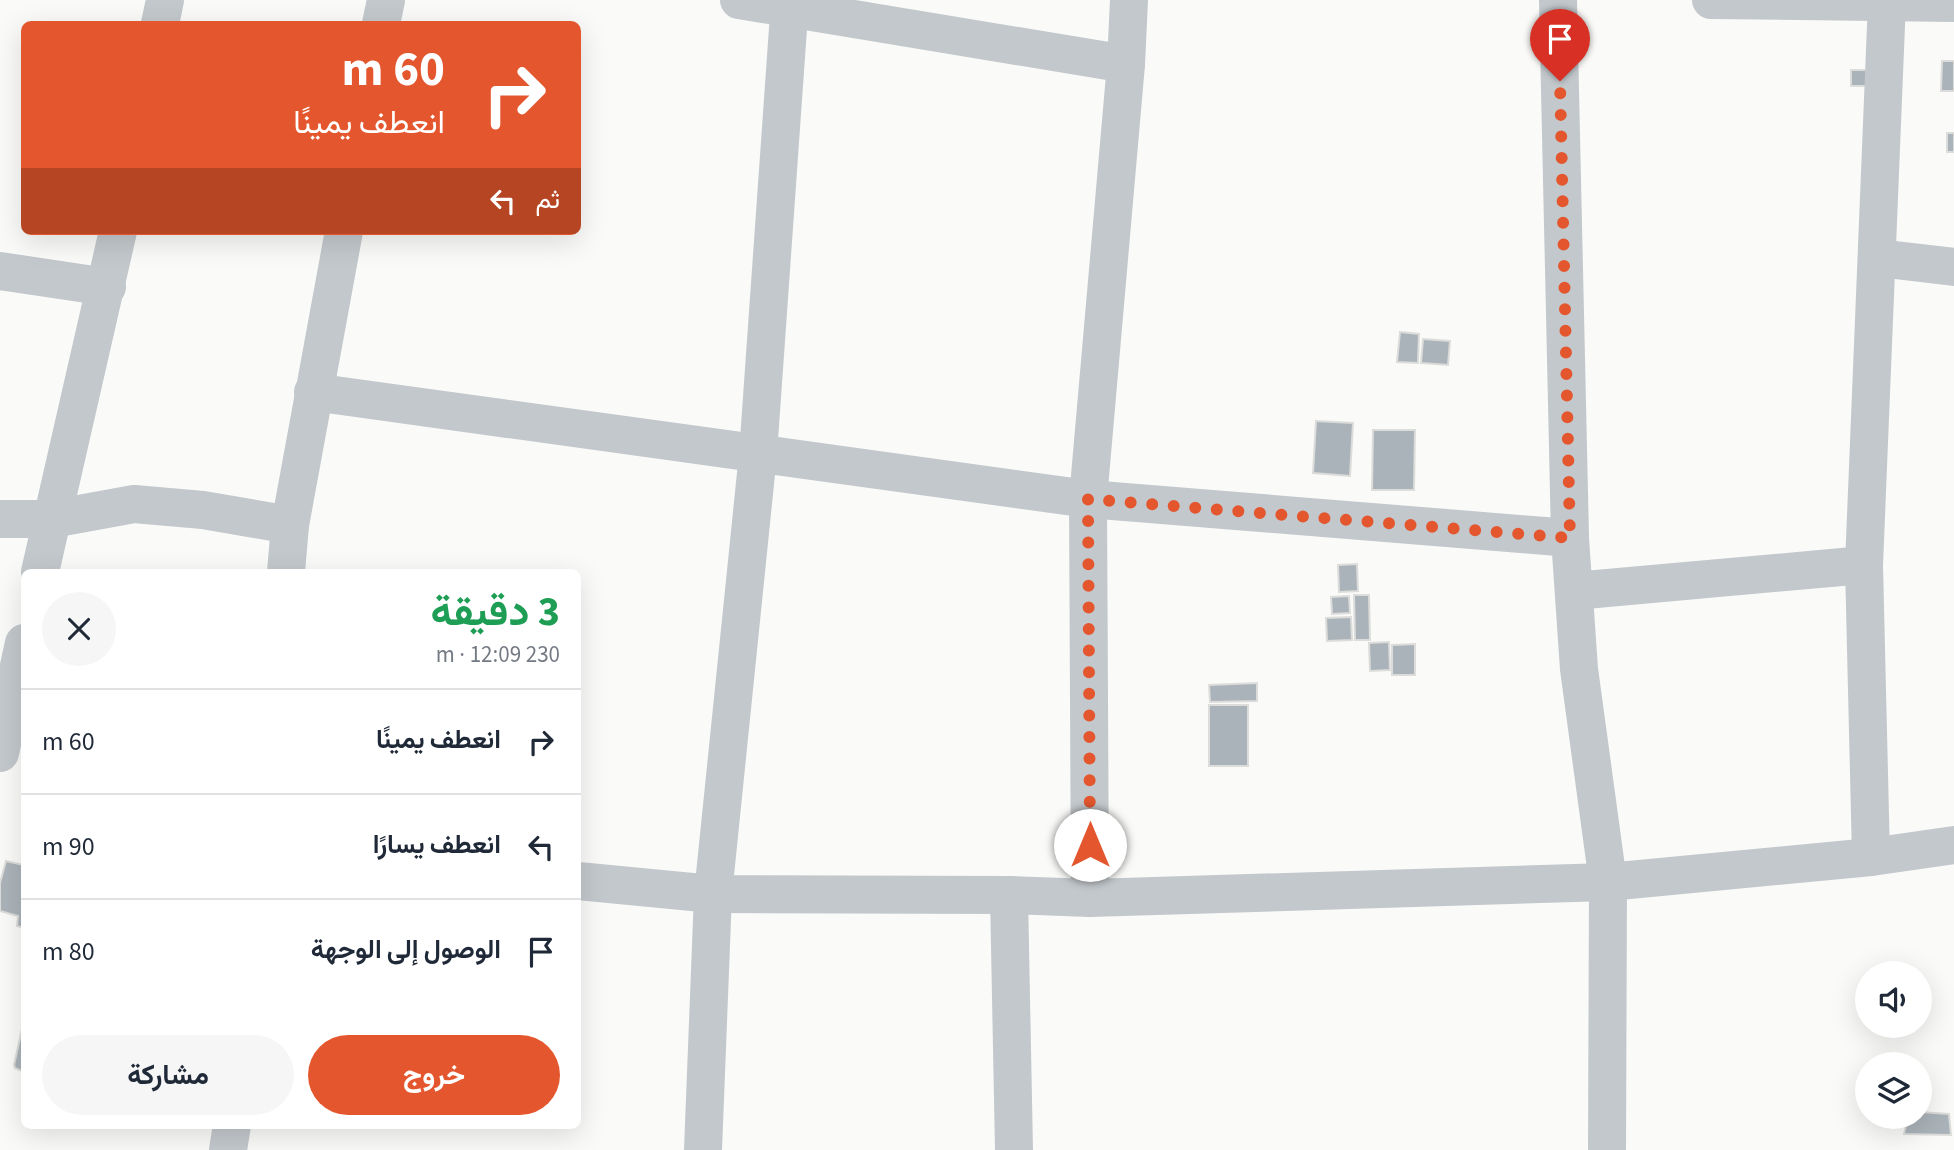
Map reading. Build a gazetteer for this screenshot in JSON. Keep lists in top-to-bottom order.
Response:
{
  "page": {
    "turn": ["60 m", "انعطف يمينًا"],
    "then": "ثم",
    "heading": ["3 دقيقة", "230 m · 12:09"],
    "list": [
      {
        "name": "انعطف يمينًا",
        "value": "60 m"
      },
      {
        "name": "انعطف يسارًا",
        "value": "90 m"
      },
      {
        "name": "الوصول إلى الوجهة",
        "value": "80 m"
      }
    ],
    "buttons": ["خروج", "مشاركة"]
  }
}
